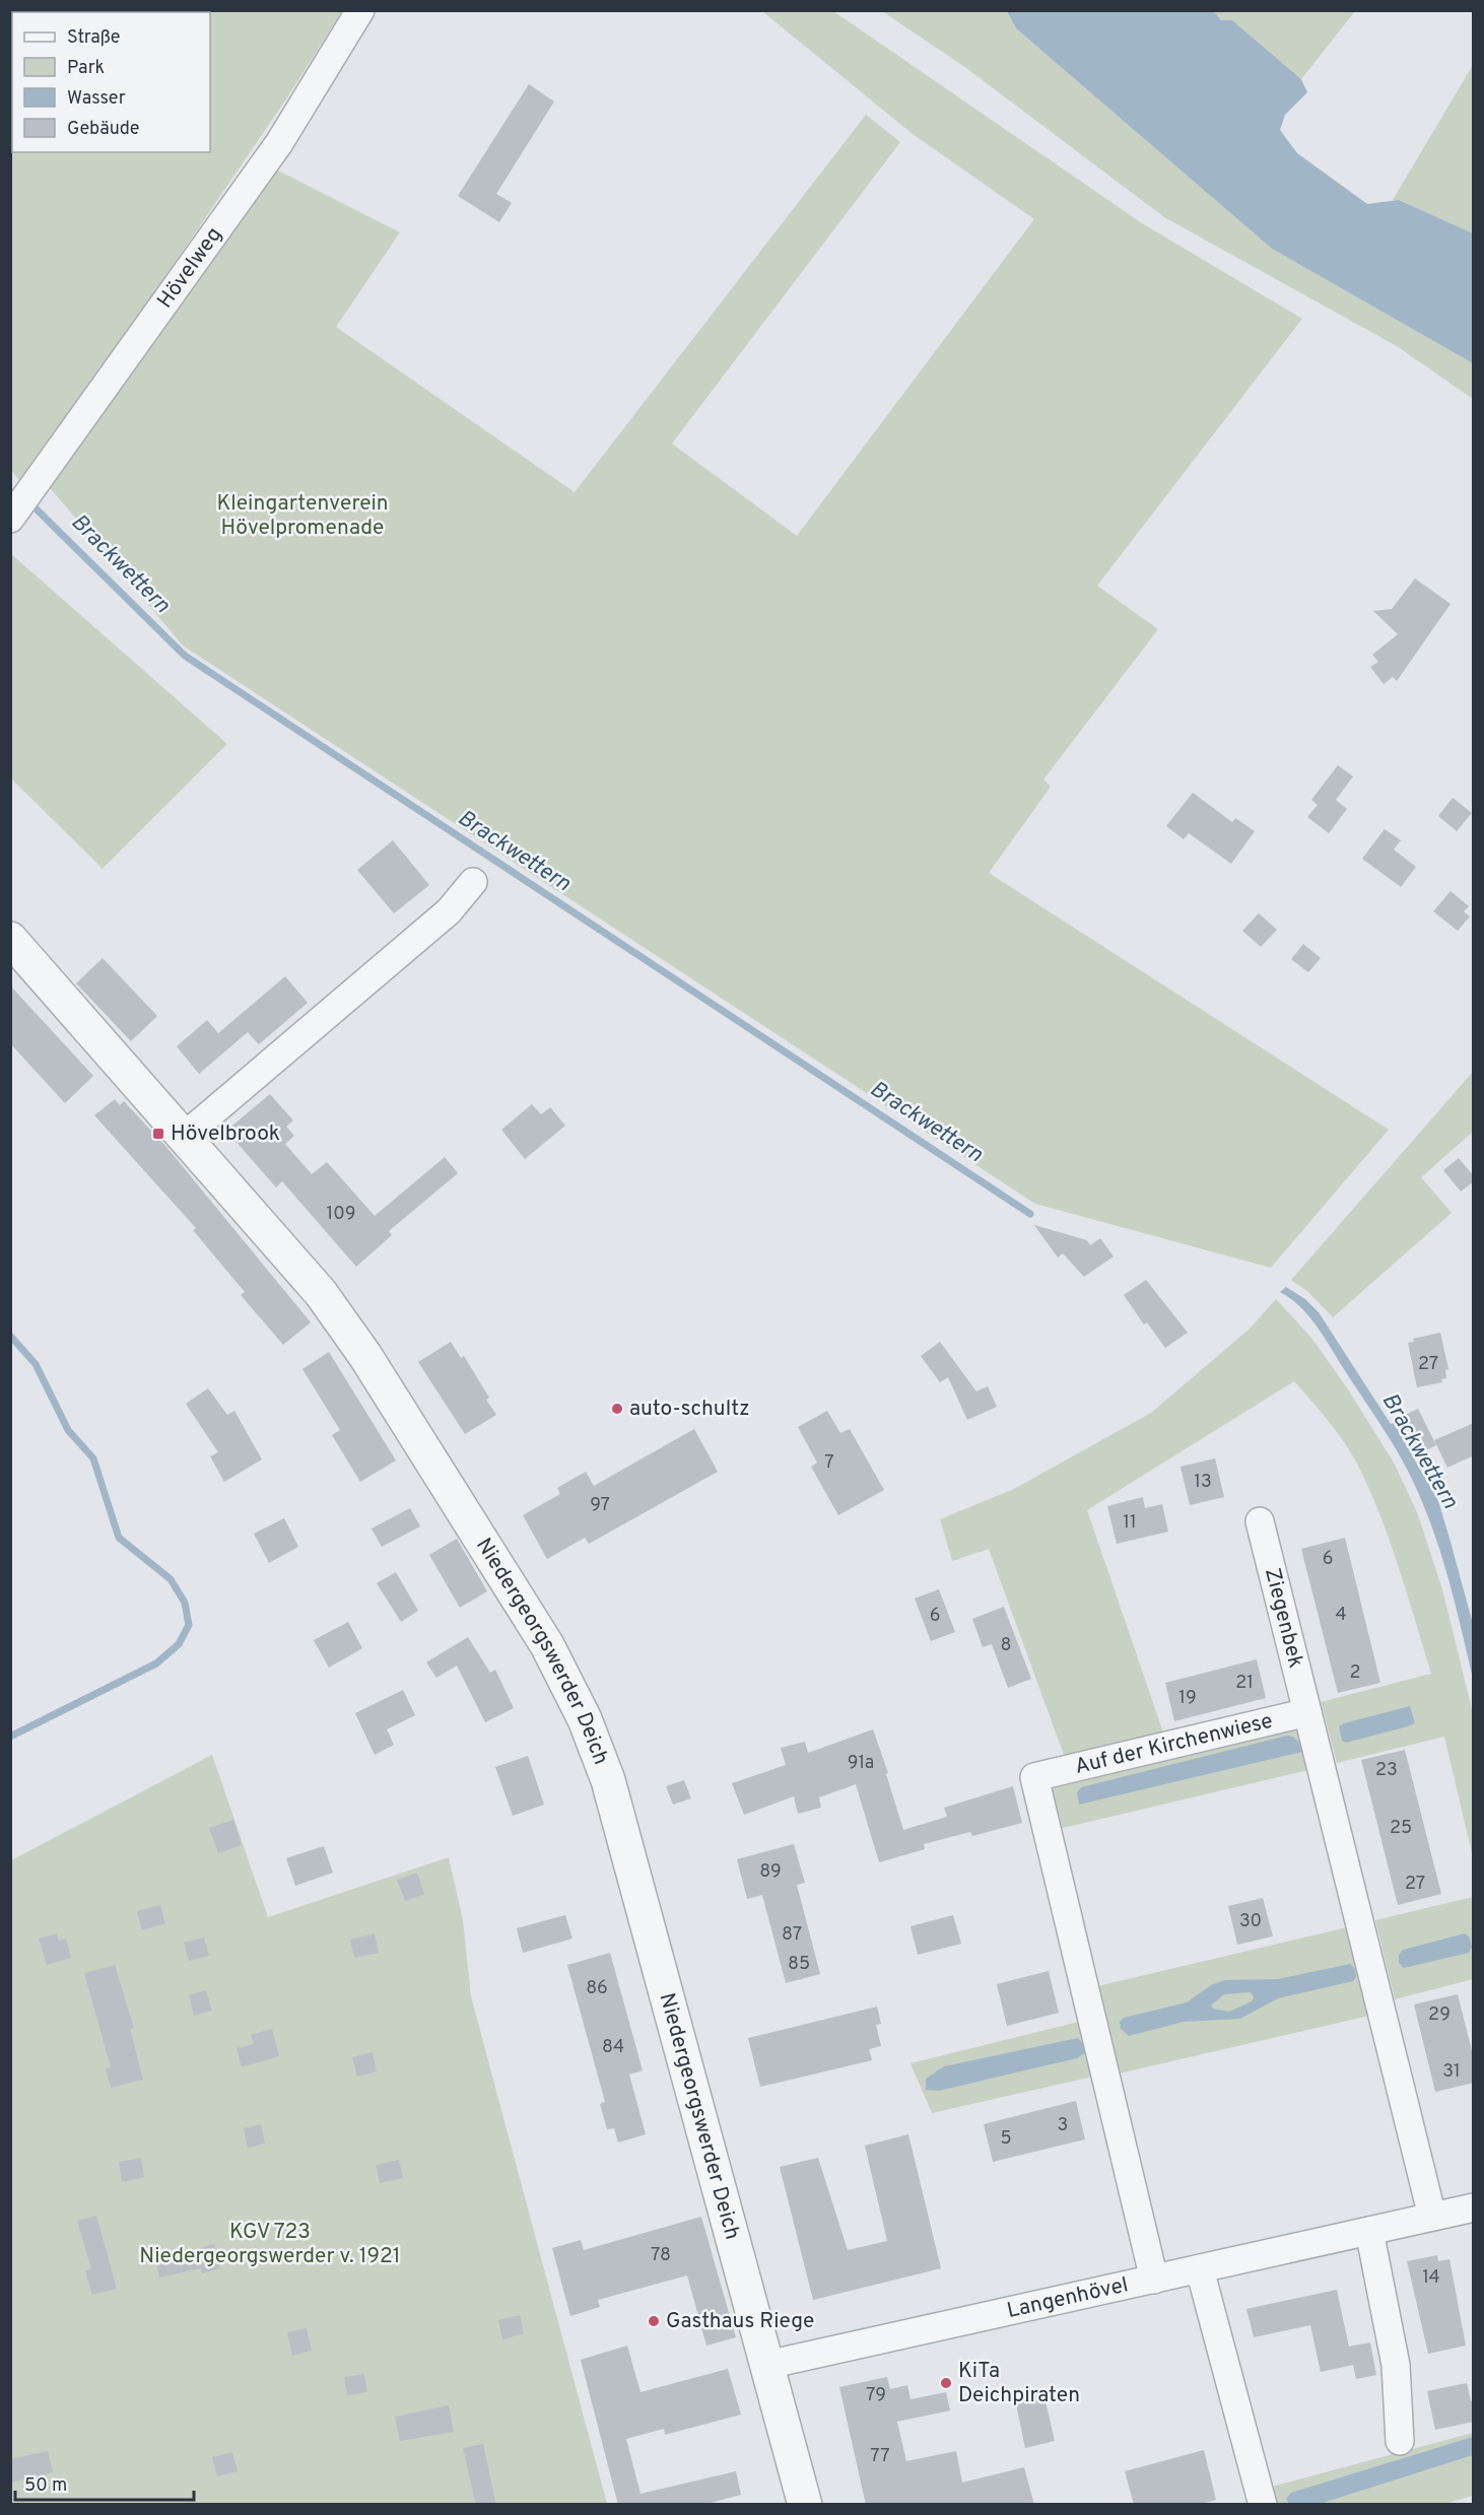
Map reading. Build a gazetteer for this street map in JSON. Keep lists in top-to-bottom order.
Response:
{
  "streets": {
    "street": [
      "Hövelweg",
      "Ziegenbek",
      "Niedergeorgswerder Deich",
      "Auf der Kirchenwiese",
      "Langenhövel"
    ]
  },
  "crossings": [
    ["Ziegenbek", "Auf der Kirchenwiese"],
    ["Niedergeorgswerder Deich", "Langenhövel"],
    ["Auf der Kirchenwiese", "Langenhövel"]
  ],
  "water": ["Brackwettern"],
  "parks": ["Kleingartenverein Hövelpromenade", "KGV 723 Niedergeorgswerder v. 1921"],
  "places": {
    "transit": ["Hövelbrook"],
    "other": ["auto-schultz", "Gasthaus Riege", "KiTa Deichpiraten"]
  },
  "house_numbers": [
    "109",
    "27",
    "7",
    "13",
    "97",
    "11",
    "6",
    "4",
    "6",
    "8",
    "2",
    "21",
    "19",
    "91a",
    "23",
    "25",
    "89",
    "27",
    "30",
    "87",
    "85",
    "86",
    "29",
    "84",
    "31",
    "3",
    "5",
    "78",
    "14",
    "79",
    "77"
  ],
  "legend": [
    "Straße",
    "Park",
    "Wasser",
    "Gebäude"
  ],
  "scale_bar": "50 m"
}
